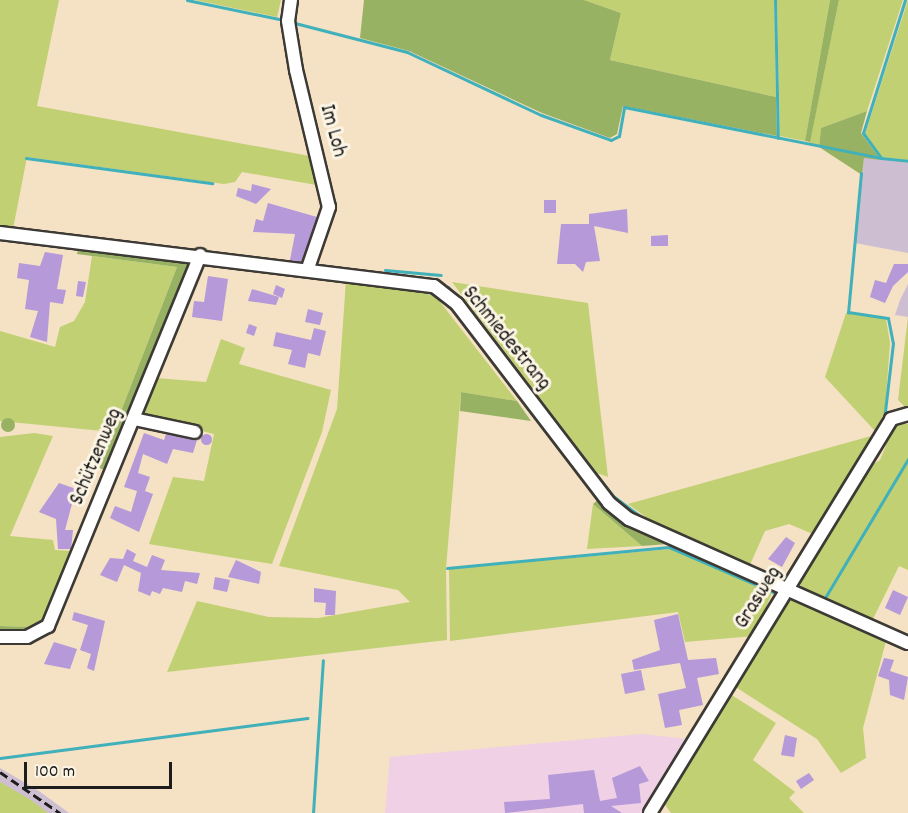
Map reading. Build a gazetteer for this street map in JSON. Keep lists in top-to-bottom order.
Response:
{
  "streets": {
    "street": [
      "Im Loh",
      "Schmiedestrang",
      "Schützenweg",
      "Grasweg"
    ]
  },
  "crossings": [
    ["Im Loh", "Schmiedestrang"],
    ["Schmiedestrang", "Schützenweg"],
    ["Schmiedestrang", "Grasweg"]
  ],
  "scale_bar": "100 m"
}
